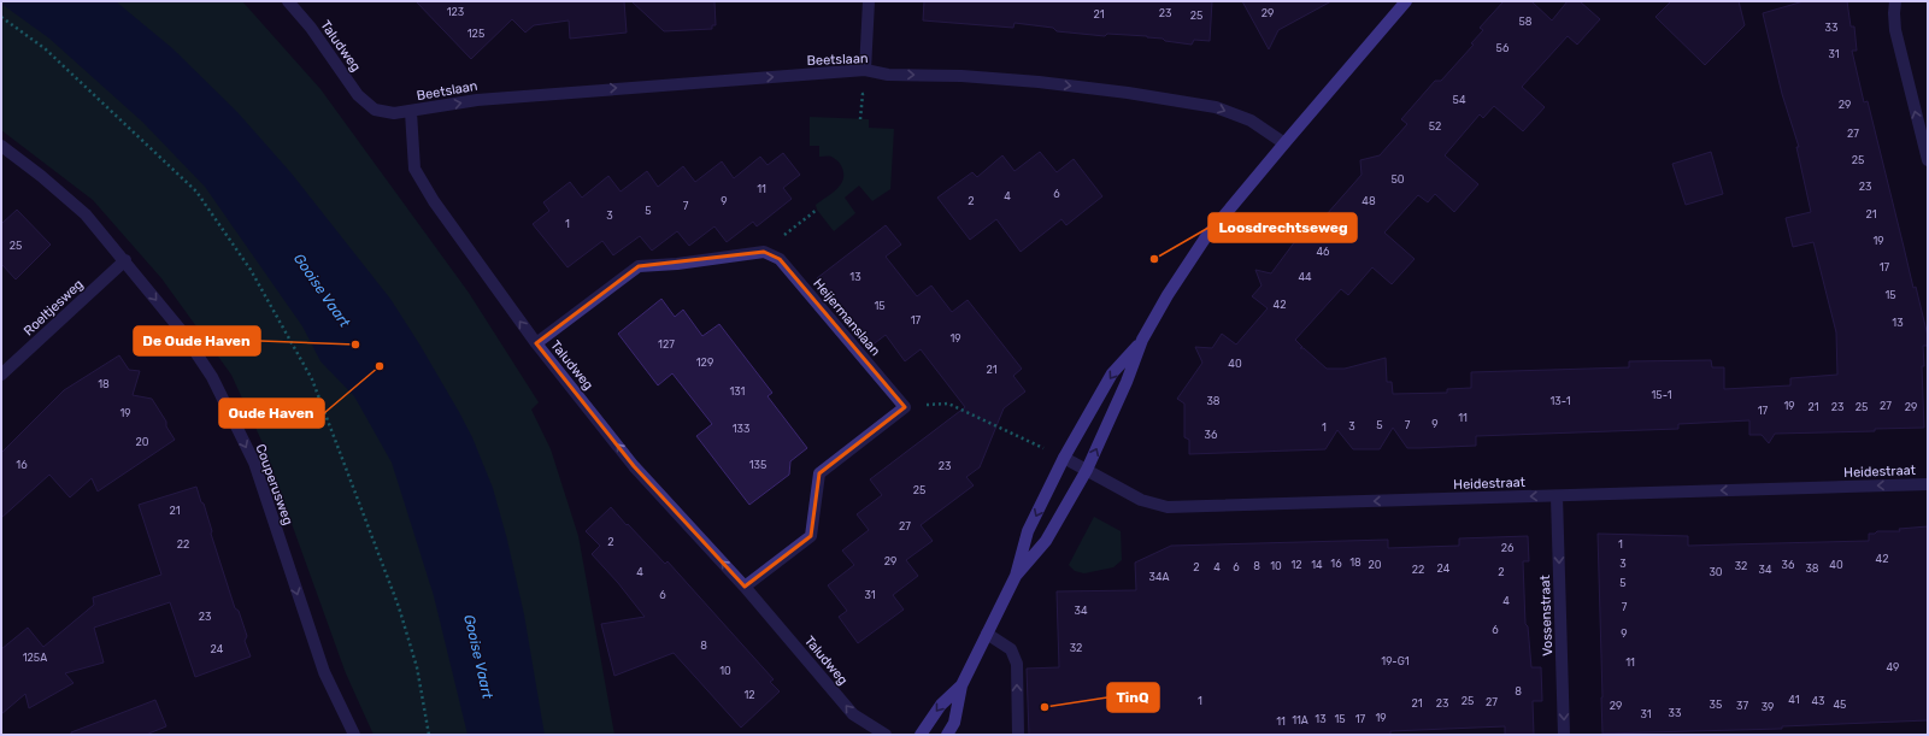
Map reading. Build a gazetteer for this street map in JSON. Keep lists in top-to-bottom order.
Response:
{
  "streets": {
    "street": [
      "Taludweg",
      "Beetslaan",
      "Roeltjesweg",
      "Heijermanslaan",
      "Heidestraat",
      "Couperusweg",
      "Vossenstraat"
    ]
  },
  "crossings": [
    ["Taludweg", "Beetslaan"],
    ["Roeltjesweg", "Couperusweg"],
    ["Heidestraat", "Vossenstraat"]
  ],
  "one_way": [
    "Taludweg",
    "Beetslaan",
    "Heidestraat",
    "Couperusweg",
    "Vossenstraat"
  ],
  "water": ["Gooise Vaart"],
  "places": [
    "Loosdrechtseweg",
    "De Oude Haven",
    "Oude Haven",
    "TinQ"
  ],
  "house_numbers": [
    "123",
    "23",
    "29",
    "21",
    "25",
    "58",
    "33",
    "125",
    "56",
    "31",
    "54",
    "29",
    "52",
    "27",
    "25",
    "50",
    "23",
    "11",
    "6",
    "4",
    "9",
    "2",
    "48",
    "7",
    "5",
    "21",
    "3",
    "1",
    "19",
    "25",
    "46",
    "17",
    "13",
    "44",
    "15",
    "42",
    "15",
    "17",
    "13",
    "19",
    "127",
    "129",
    "40",
    "21",
    "18",
    "131",
    "15-1",
    "38",
    "13-1",
    "19",
    "27",
    "21",
    "23",
    "25",
    "29",
    "17",
    "19",
    "11",
    "9",
    "5",
    "7",
    "3",
    "1",
    "133",
    "36",
    "20",
    "16",
    "135",
    "23",
    "25",
    "21",
    "27",
    "2",
    "22",
    "1",
    "26",
    "42",
    "29",
    "18",
    "16",
    "3",
    "12",
    "14",
    "20",
    "36",
    "40",
    "8",
    "10",
    "32",
    "2",
    "4",
    "6",
    "24",
    "38",
    "22",
    "34",
    "4",
    "2",
    "30",
    "34A",
    "5",
    "6",
    "31",
    "4",
    "7",
    "34",
    "23",
    "6",
    "9",
    "8",
    "32",
    "24",
    "125A",
    "19-G1",
    "11",
    "49",
    "10",
    "8",
    "12",
    "41",
    "1",
    "25",
    "43",
    "27",
    "21",
    "23",
    "35",
    "45",
    "29",
    "37",
    "39",
    "33",
    "31",
    "19",
    "13",
    "15",
    "17",
    "11A",
    "11"
  ]
}
